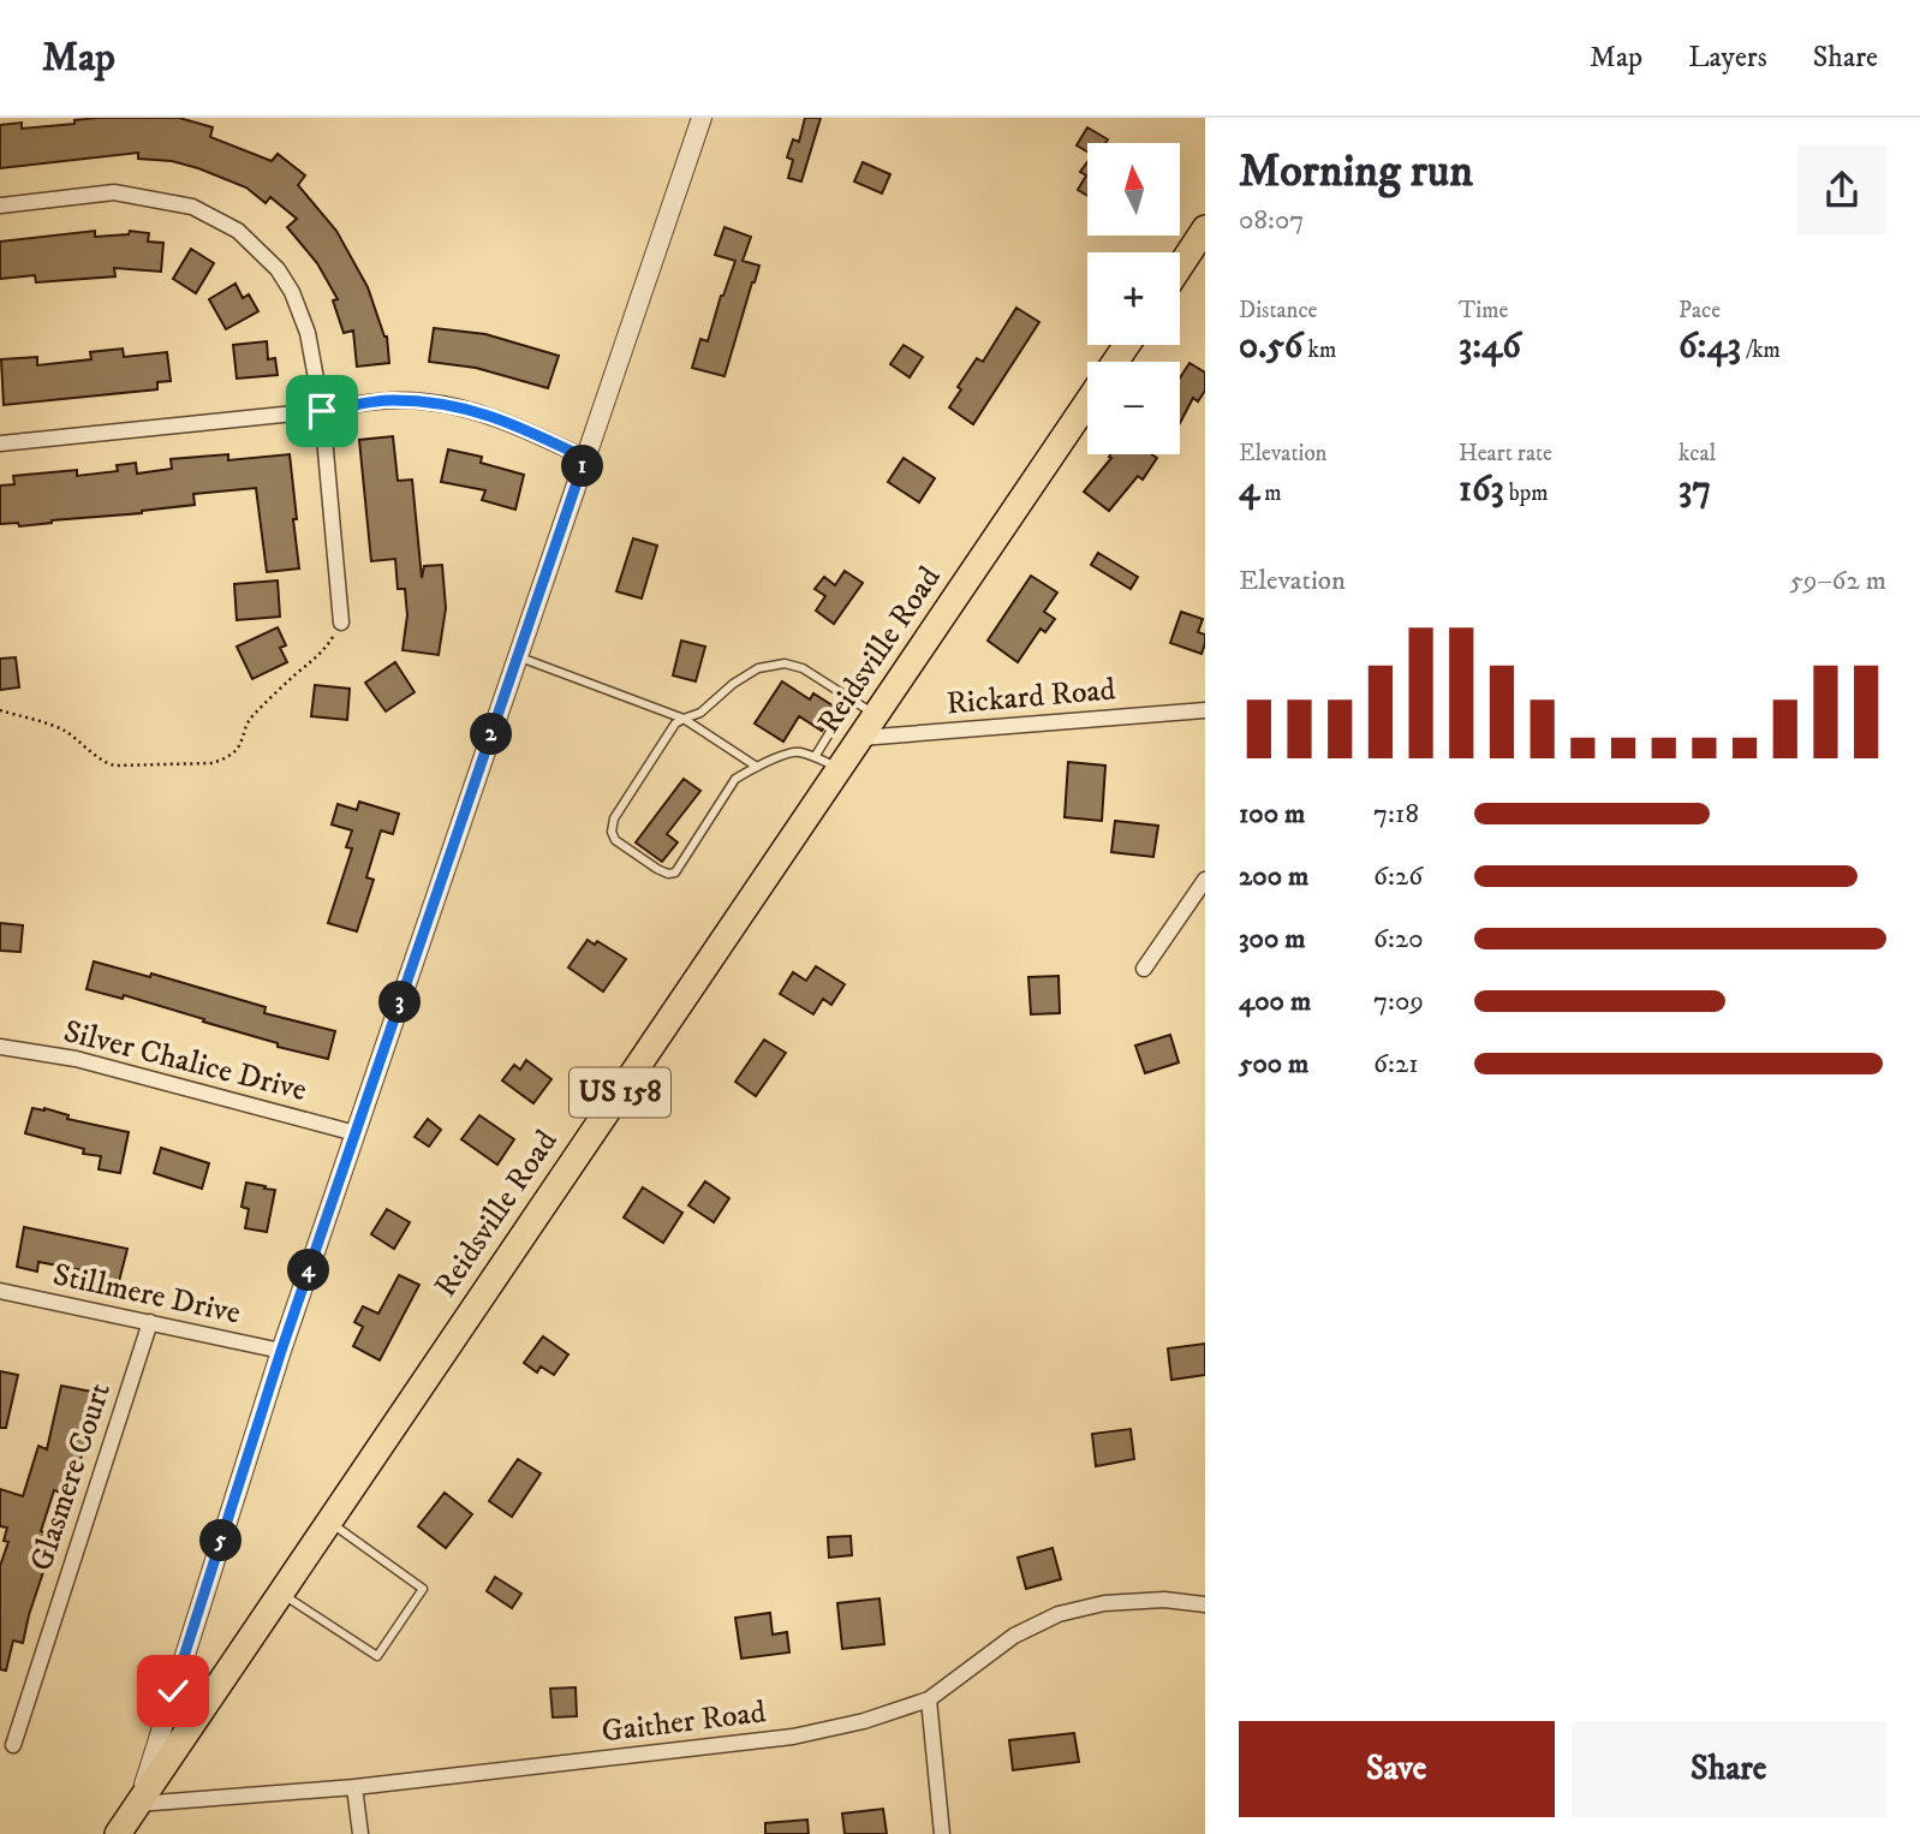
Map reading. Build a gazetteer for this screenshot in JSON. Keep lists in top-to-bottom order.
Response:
{
  "streets": {
    "highway": ["Reidsville Road", "US 158"],
    "street": [
      "Rickard Road",
      "Silver Chalice Drive",
      "Stillmere Drive",
      "Glasmere Court",
      "Gaither Road"
    ]
  },
  "crossings": [
    ["Reidsville Road", "Rickard Road"],
    ["Reidsville Road", "Gaither Road"],
    ["Stillmere Drive", "Glasmere Court"]
  ],
  "north": "top",
  "page": {
    "header": "Map",
    "nav": ["Map", "Layers", "Share"],
    "heading": ["Morning run", "08:07"],
    "map_buttons": ["+", "−"],
    "stats": [
      ["Distance", "0.56 km"],
      ["Time", "3:46"],
      ["Pace", "6:43 /km"],
      ["Elevation", "4 m"],
      ["Heart rate", "163 bpm"],
      ["kcal", "37"]
    ],
    "pins": [
      "1",
      "2",
      "3",
      "4",
      "5"
    ],
    "chart": ["Elevation", "59–62 m"],
    "list": [
      {
        "name": "100 m",
        "note": "7:18"
      },
      {
        "name": "200 m",
        "note": "6:26"
      },
      {
        "name": "300 m",
        "note": "6:20"
      },
      {
        "name": "400 m",
        "note": "7:09"
      },
      {
        "name": "500 m",
        "note": "6:21"
      }
    ],
    "buttons": ["Save", "Share"]
  }
}
